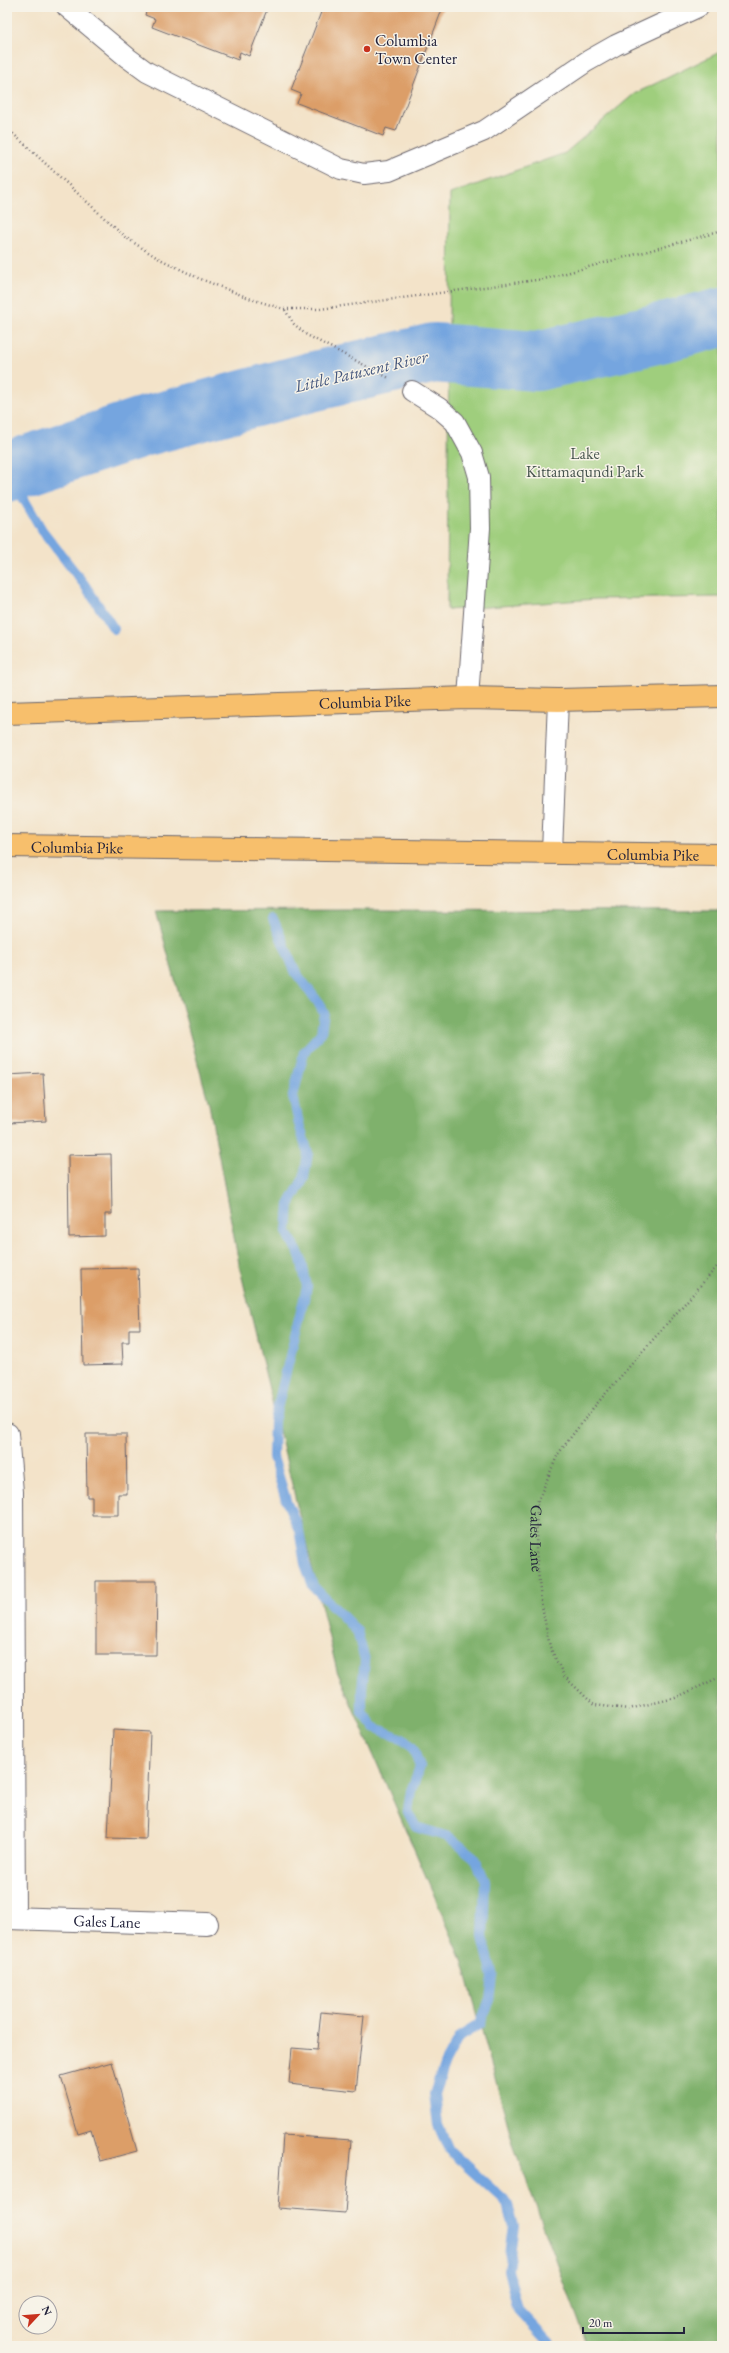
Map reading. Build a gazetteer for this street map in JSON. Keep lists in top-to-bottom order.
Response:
{
  "streets": {
    "highway": ["Columbia Pike"],
    "street": ["Gales Lane"]
  },
  "water": ["Little Patuxent River"],
  "parks": ["Lake Kittamaqundi Park"],
  "places": ["Columbia Town Center"],
  "scale_bar": "20 m",
  "north": "top right"
}
